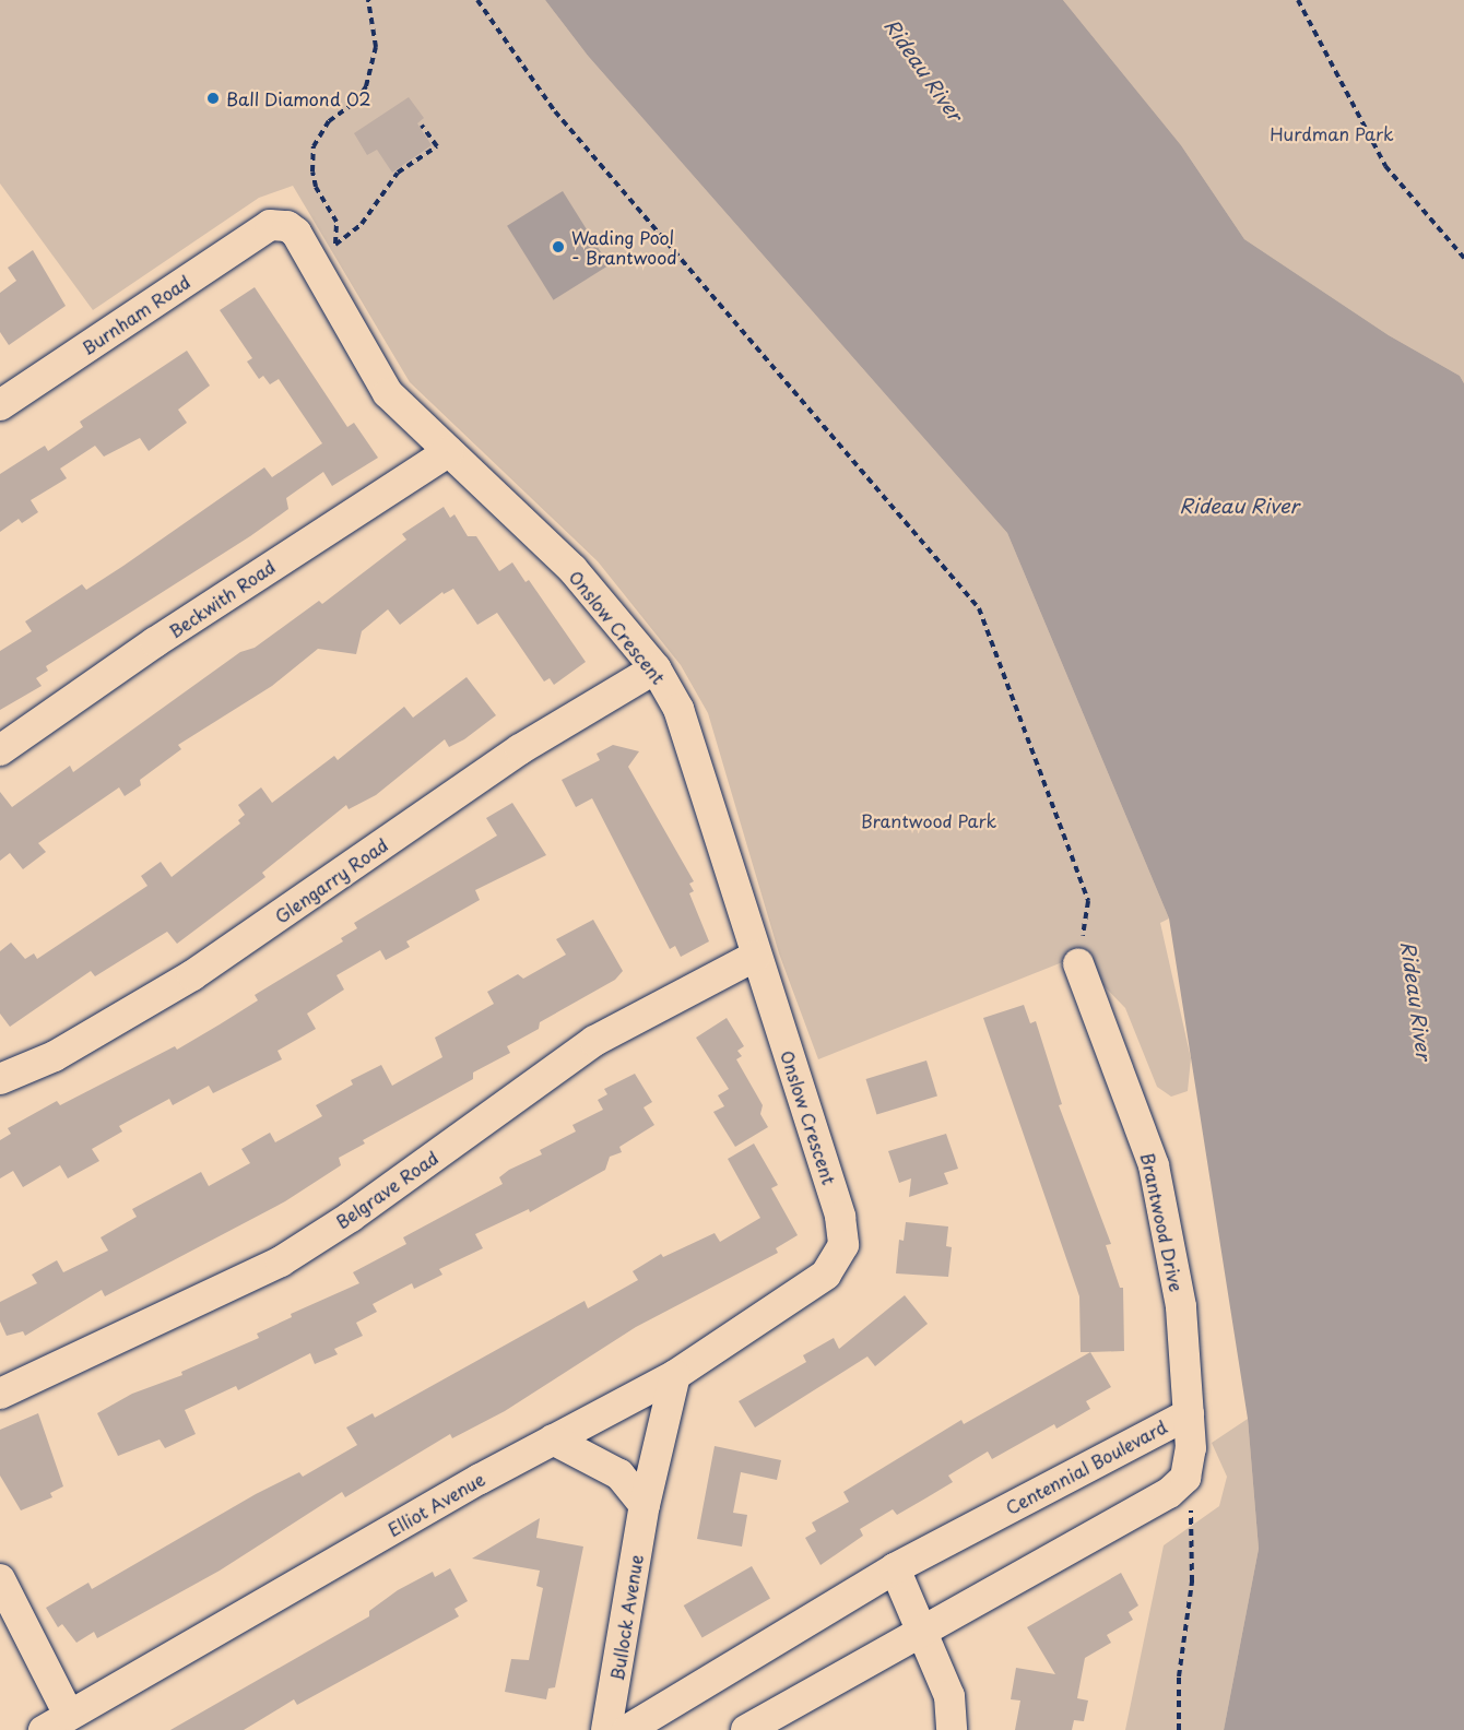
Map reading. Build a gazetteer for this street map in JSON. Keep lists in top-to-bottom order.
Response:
{
  "streets": {
    "street": [
      "Burnham Road",
      "Beckwith Road",
      "Onslow Crescent",
      "Glengarry Road",
      "Belgrave Road",
      "Brantwood Drive",
      "Centennial Boulevard",
      "Elliot Avenue",
      "Bullock Avenue"
    ]
  },
  "crossings": [
    ["Burnham Road", "Onslow Crescent"],
    ["Beckwith Road", "Onslow Crescent"],
    ["Onslow Crescent", "Glengarry Road"],
    ["Onslow Crescent", "Belgrave Road"],
    ["Onslow Crescent", "Elliot Avenue"],
    ["Brantwood Drive", "Centennial Boulevard"],
    ["Elliot Avenue", "Bullock Avenue"]
  ],
  "water": ["Rideau River"],
  "parks": ["Hurdman Park", "Brantwood Park"],
  "places": ["Ball Diamond 02", "Wading Pool - Brantwood"]
}
